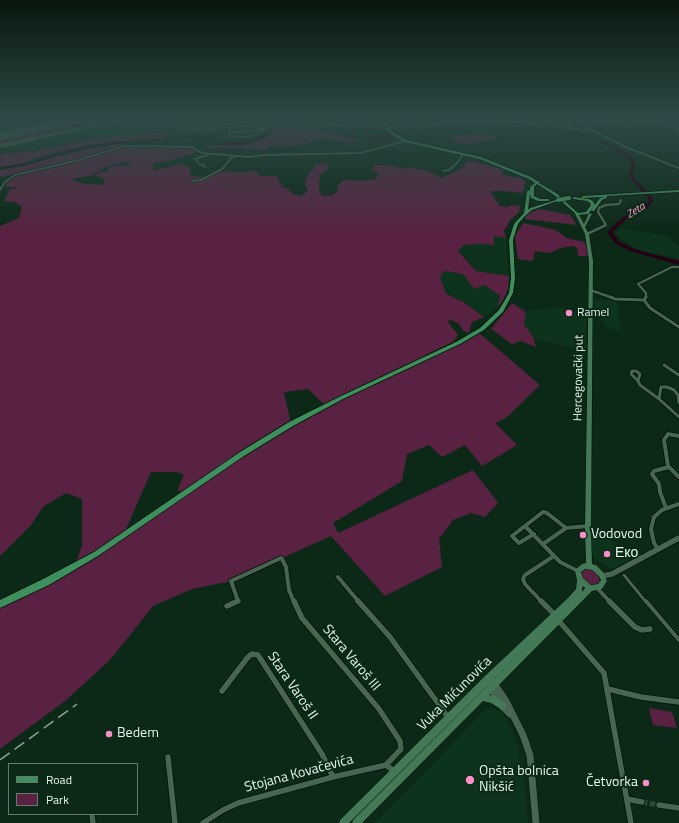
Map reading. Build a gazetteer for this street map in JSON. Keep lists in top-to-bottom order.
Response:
{
  "streets": {
    "main road": ["Hercegovački put", "Vuka Mićunovića"],
    "street": ["Stara Varoš III", "Stara Varoš II", "Stojana Kovačevića"]
  },
  "crossings": [
    ["Hercegovački put", "Vuka Mićunovića"],
    ["Stara Varoš III", "Stojana Kovačevića"],
    ["Stara Varoš II", "Stojana Kovačevića"]
  ],
  "water": ["Zeta"],
  "places": [
    "Ramel",
    "Vodovod",
    "Еко",
    "Bedem",
    "Opšta bolnica Nikšić",
    "Četvorka"
  ],
  "legend": ["Road", "Park"]
}
